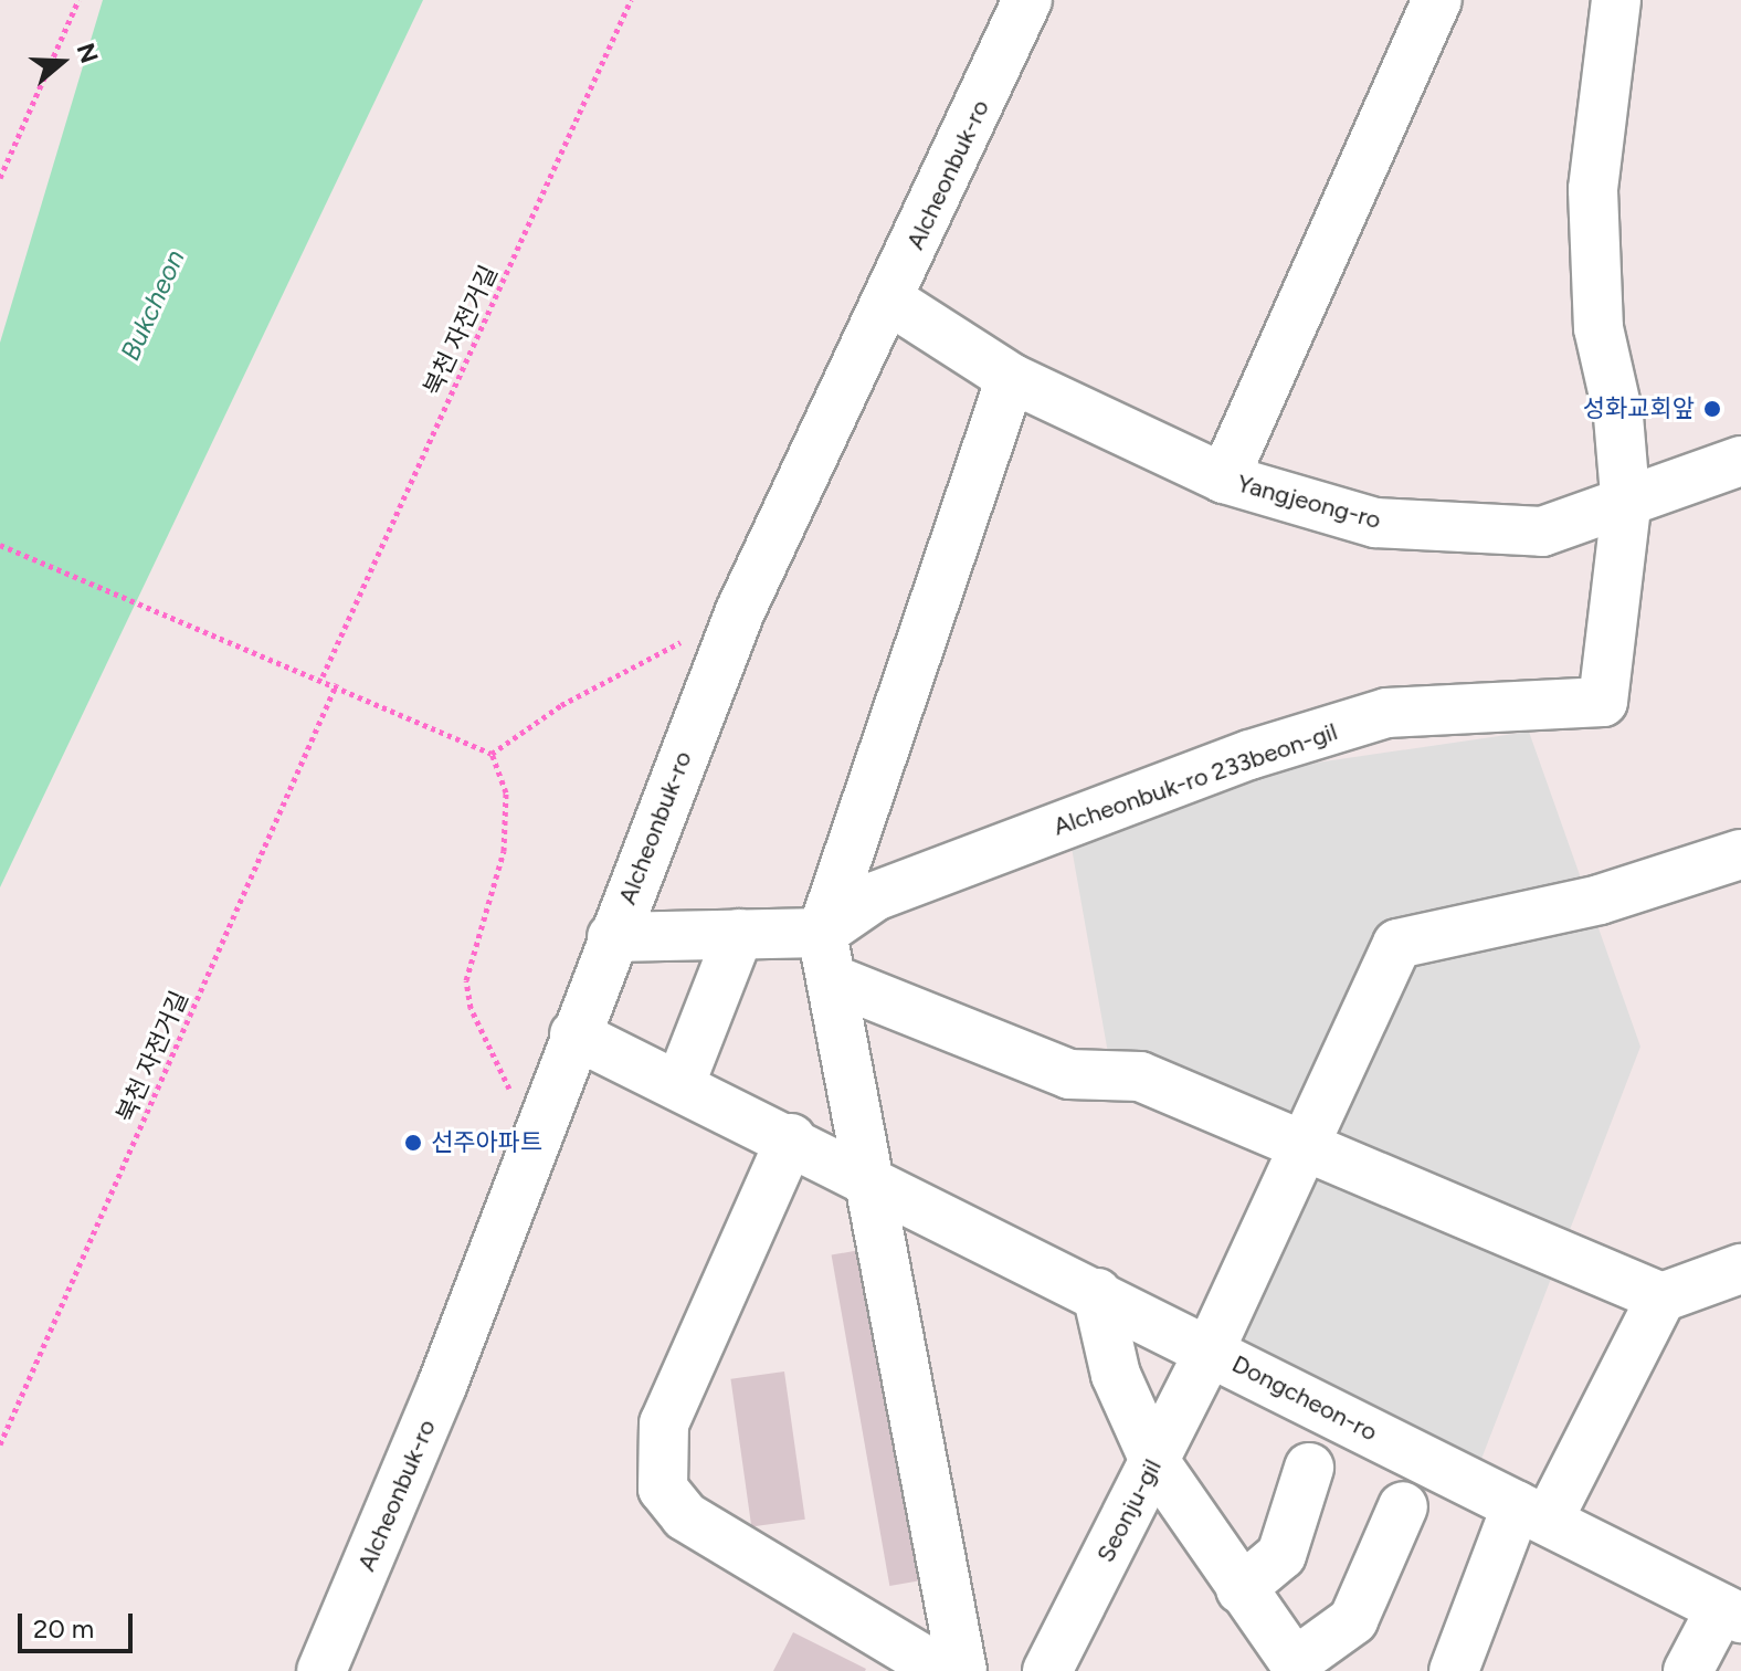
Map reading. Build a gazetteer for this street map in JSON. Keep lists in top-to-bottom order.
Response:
{
  "streets": {
    "street": [
      "Alcheonbuk-ro",
      "Yangjeong-ro",
      "Alcheonbuk-ro 233beon-gil",
      "Dongcheon-ro",
      "Seonju-gil"
    ],
    "path": ["북천 자전거길"]
  },
  "crossings": [
    ["Alcheonbuk-ro", "Yangjeong-ro"],
    ["Alcheonbuk-ro", "Dongcheon-ro"],
    ["Yangjeong-ro", "Alcheonbuk-ro 233beon-gil"],
    ["Dongcheon-ro", "Seonju-gil"]
  ],
  "water": ["Bukcheon"],
  "places": ["성화교회앞", "선주아파트"],
  "scale_bar": "20 m",
  "north": "right"
}
